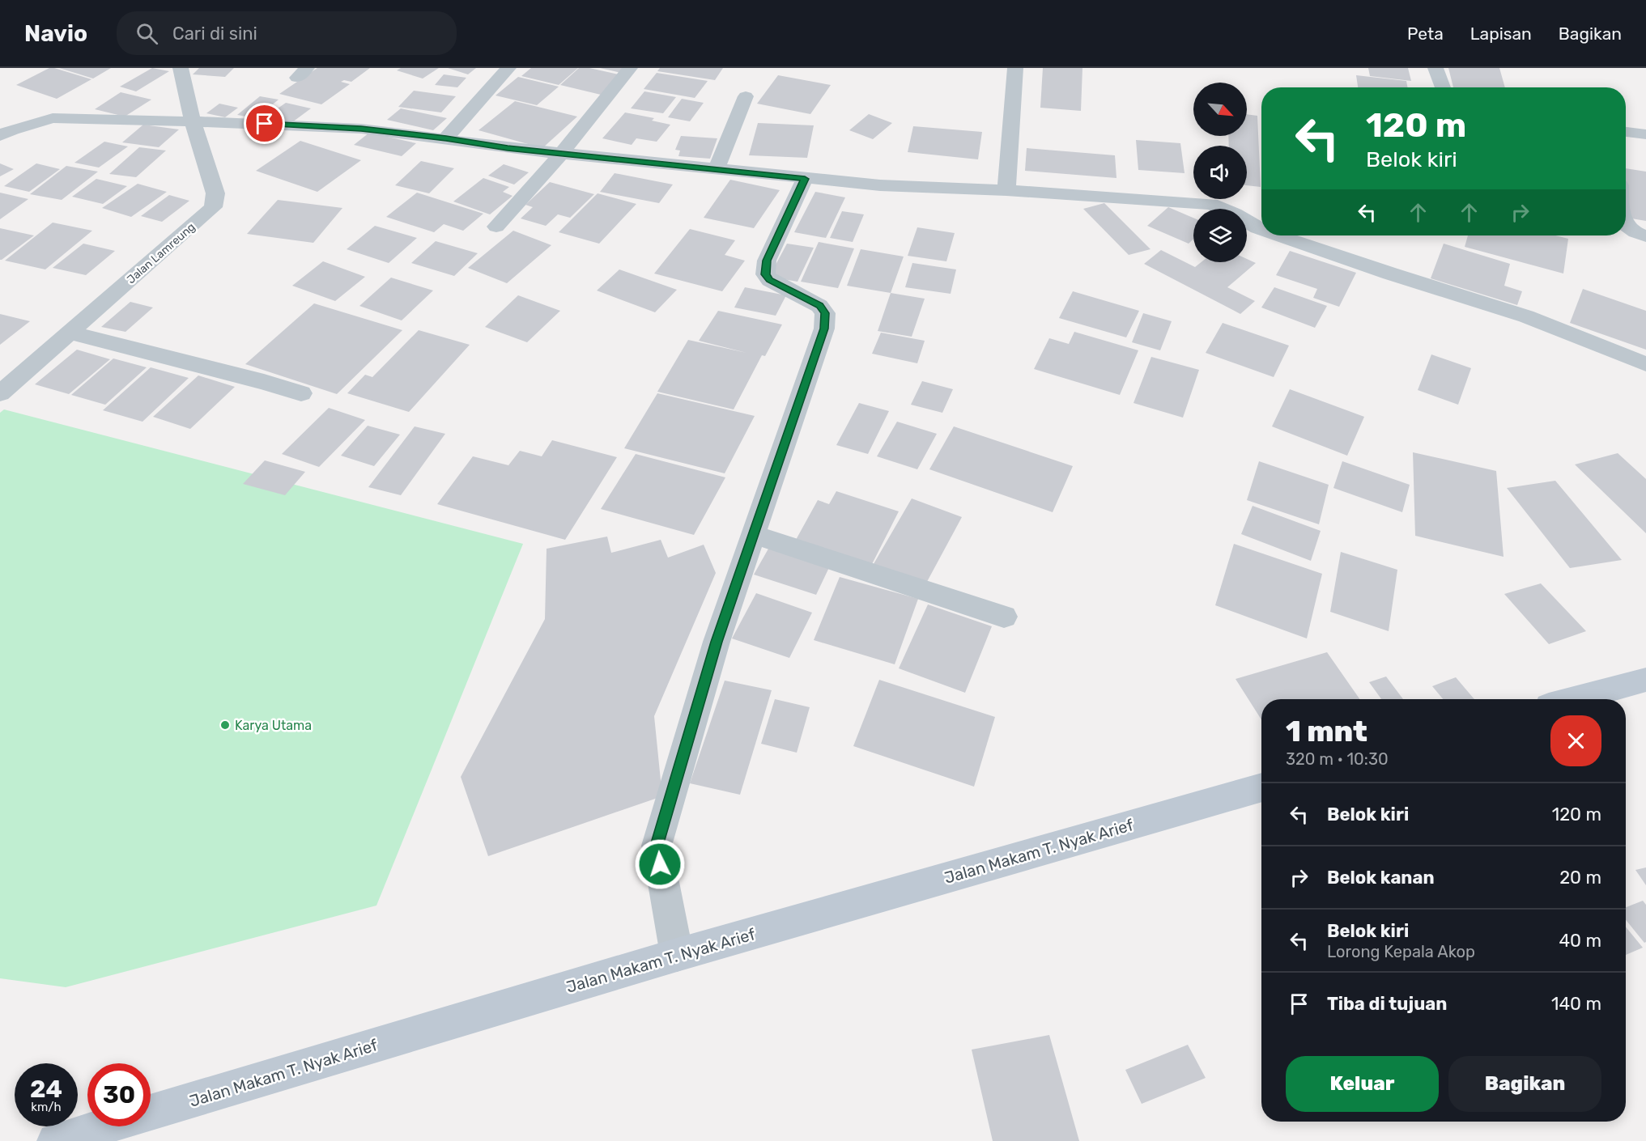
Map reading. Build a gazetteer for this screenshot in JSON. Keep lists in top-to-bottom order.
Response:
{
  "streets": {
    "street": ["Jalan Lamreung", "Jalan Makam T. Nyak Arief"]
  },
  "places": ["Karya Utama"],
  "north": "bottom right",
  "page": {
    "header": "Navio",
    "search": "Cari di sini",
    "nav": ["Peta", "Lapisan", "Bagikan"],
    "turn": ["120 m", "Belok kiri"],
    "heading": ["1 mnt", "320 m · 10:30"],
    "list": [
      {
        "name": "Belok kiri",
        "value": "120 m"
      },
      {
        "name": "Belok kanan",
        "value": "20 m"
      },
      {
        "name": "Belok kiri",
        "note": "Lorong Kepala Akop",
        "value": "40 m"
      },
      {
        "name": "Tiba di tujuan",
        "value": "140 m"
      }
    ],
    "buttons": ["Keluar", "Bagikan"],
    "speed": "24 km/h",
    "limit": "30"
  }
}
